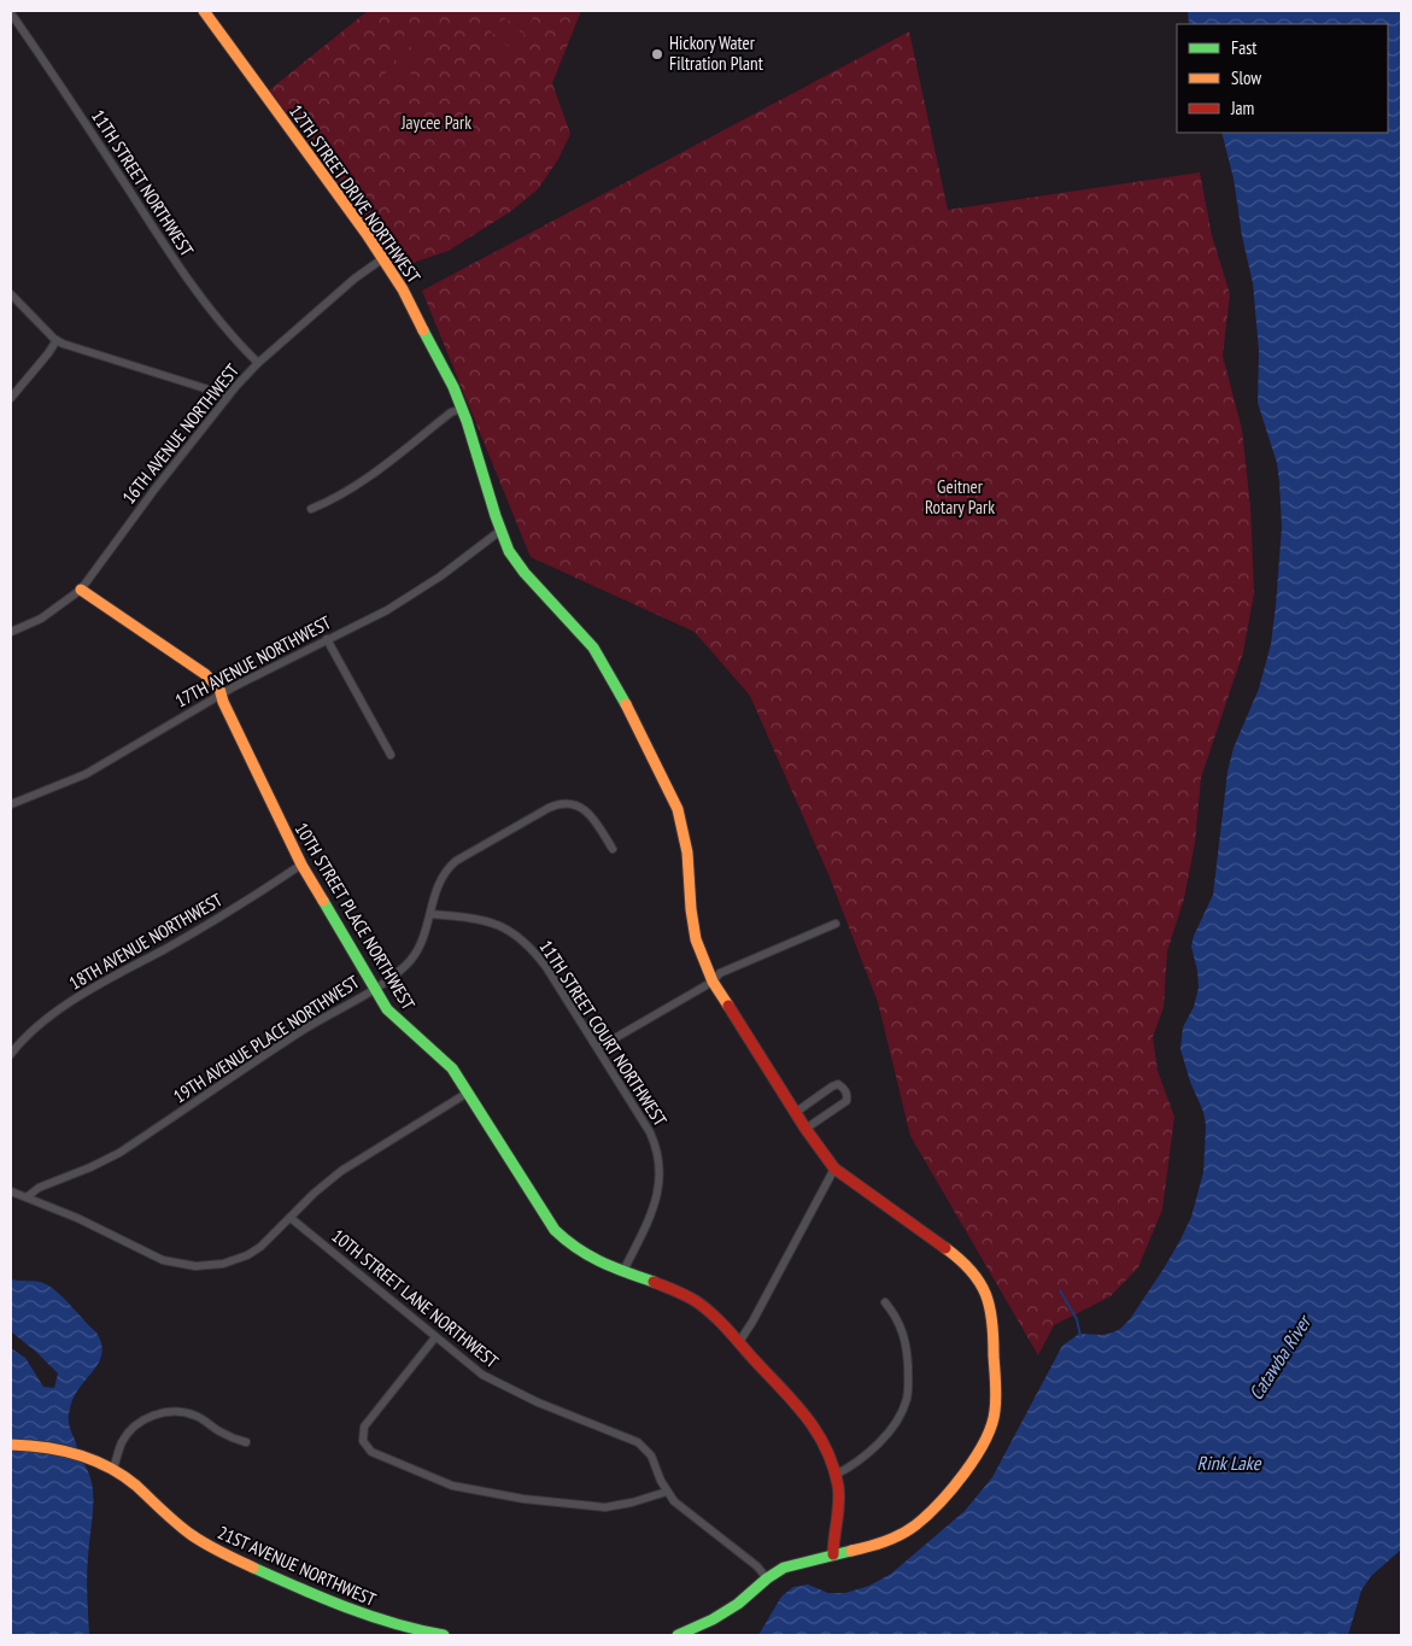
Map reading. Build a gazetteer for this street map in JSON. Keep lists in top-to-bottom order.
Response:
{
  "streets": {
    "street": [
      "11TH STREET NORTHWEST",
      "12TH STREET DRIVE NORTHWEST",
      "16TH AVENUE NORTHWEST",
      "17TH AVENUE NORTHWEST",
      "10TH STREET PLACE NORTHWEST",
      "18TH AVENUE NORTHWEST",
      "11TH STREET COURT NORTHWEST",
      "19TH AVENUE PLACE NORTHWEST",
      "10TH STREET LANE NORTHWEST",
      "21ST AVENUE NORTHWEST"
    ]
  },
  "crossings": [
    ["11TH STREET NORTHWEST", "16TH AVENUE NORTHWEST"],
    ["12TH STREET DRIVE NORTHWEST", "16TH AVENUE NORTHWEST"],
    ["12TH STREET DRIVE NORTHWEST", "17TH AVENUE NORTHWEST"],
    ["12TH STREET DRIVE NORTHWEST", "10TH STREET PLACE NORTHWEST"],
    ["16TH AVENUE NORTHWEST", "10TH STREET PLACE NORTHWEST"],
    ["17TH AVENUE NORTHWEST", "10TH STREET PLACE NORTHWEST"],
    ["10TH STREET PLACE NORTHWEST", "18TH AVENUE NORTHWEST"],
    ["10TH STREET PLACE NORTHWEST", "11TH STREET COURT NORTHWEST"],
    ["10TH STREET PLACE NORTHWEST", "19TH AVENUE PLACE NORTHWEST"],
    ["11TH STREET COURT NORTHWEST", "19TH AVENUE PLACE NORTHWEST"]
  ],
  "water": ["Catawba River", "Rink Lake"],
  "parks": ["Jaycee Park", "Geitner Rotary Park"],
  "places": ["Hickory Water Filtration Plant"],
  "legend": ["Fast", "Slow", "Jam"]
}
